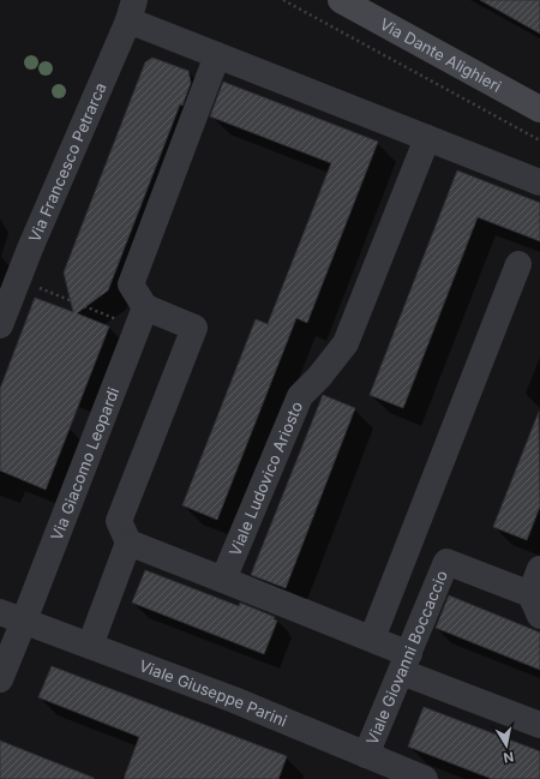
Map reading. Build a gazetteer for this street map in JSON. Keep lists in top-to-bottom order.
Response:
{
  "streets": {
    "main road": ["Via Dante Alighieri"],
    "street": [
      "Via Francesco Petrarca",
      "Via Giacomo Leopardi",
      "Viale Ludovico Ariosto",
      "Viale Giovanni Boccaccio",
      "Viale Giuseppe Parini"
    ]
  },
  "crossings": [
    ["Via Giacomo Leopardi", "Viale Giuseppe Parini"],
    ["Viale Giovanni Boccaccio", "Viale Giuseppe Parini"]
  ],
  "north": "bottom"
}
